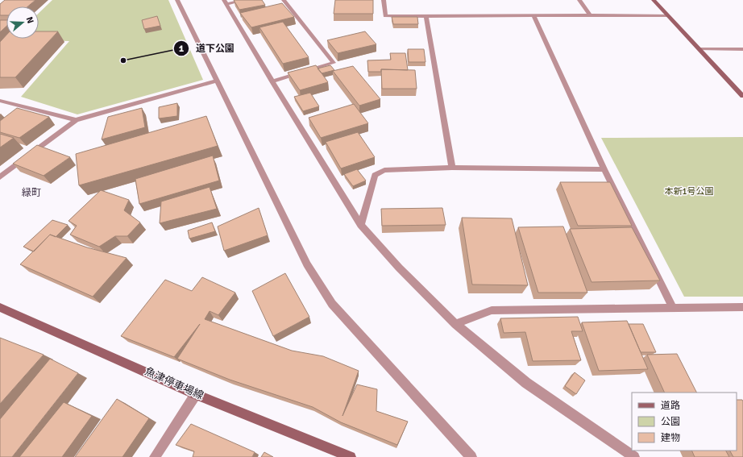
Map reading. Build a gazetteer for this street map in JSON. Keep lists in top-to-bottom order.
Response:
{
  "streets": {
    "main road": ["魚津停車場線"]
  },
  "districts": ["緑町"],
  "parks": ["本新1号公園"],
  "places": ["道下公園"],
  "legend": ["道路", "公園", "建物"],
  "north": "right"
}
